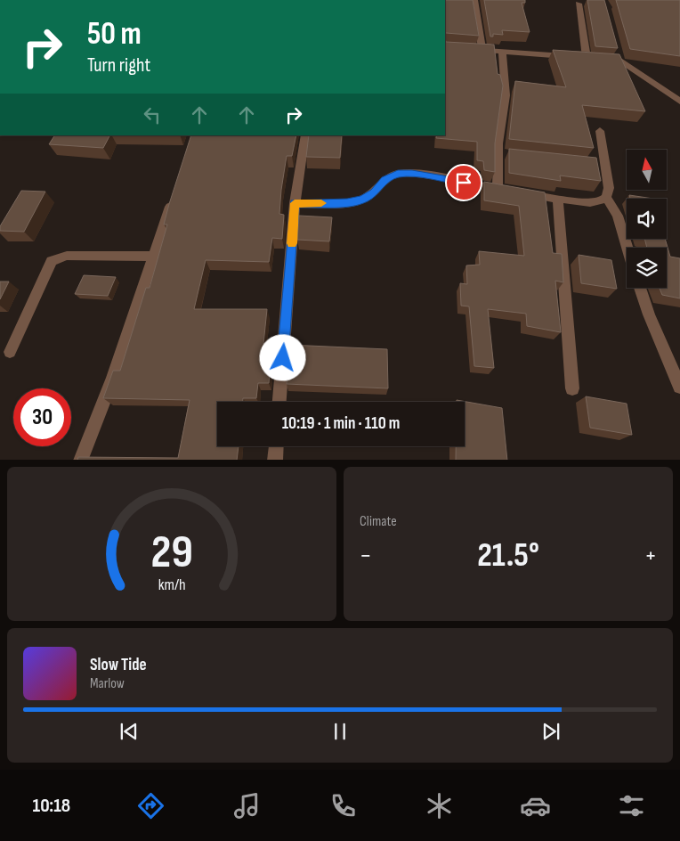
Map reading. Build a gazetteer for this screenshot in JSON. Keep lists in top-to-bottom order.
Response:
{
  "north": "top",
  "page": {
    "turn": ["50 m", "Turn right"],
    "limit": "30",
    "trip": "10:19 · 1 min · 110 m",
    "tile": "Climate",
    "heat": ["−", "21.5°", "+"],
    "song": ["Slow Tide", "Marlow"],
    "tabs": "10:18",
    "gauge": ["29", "km/h"]
  }
}
